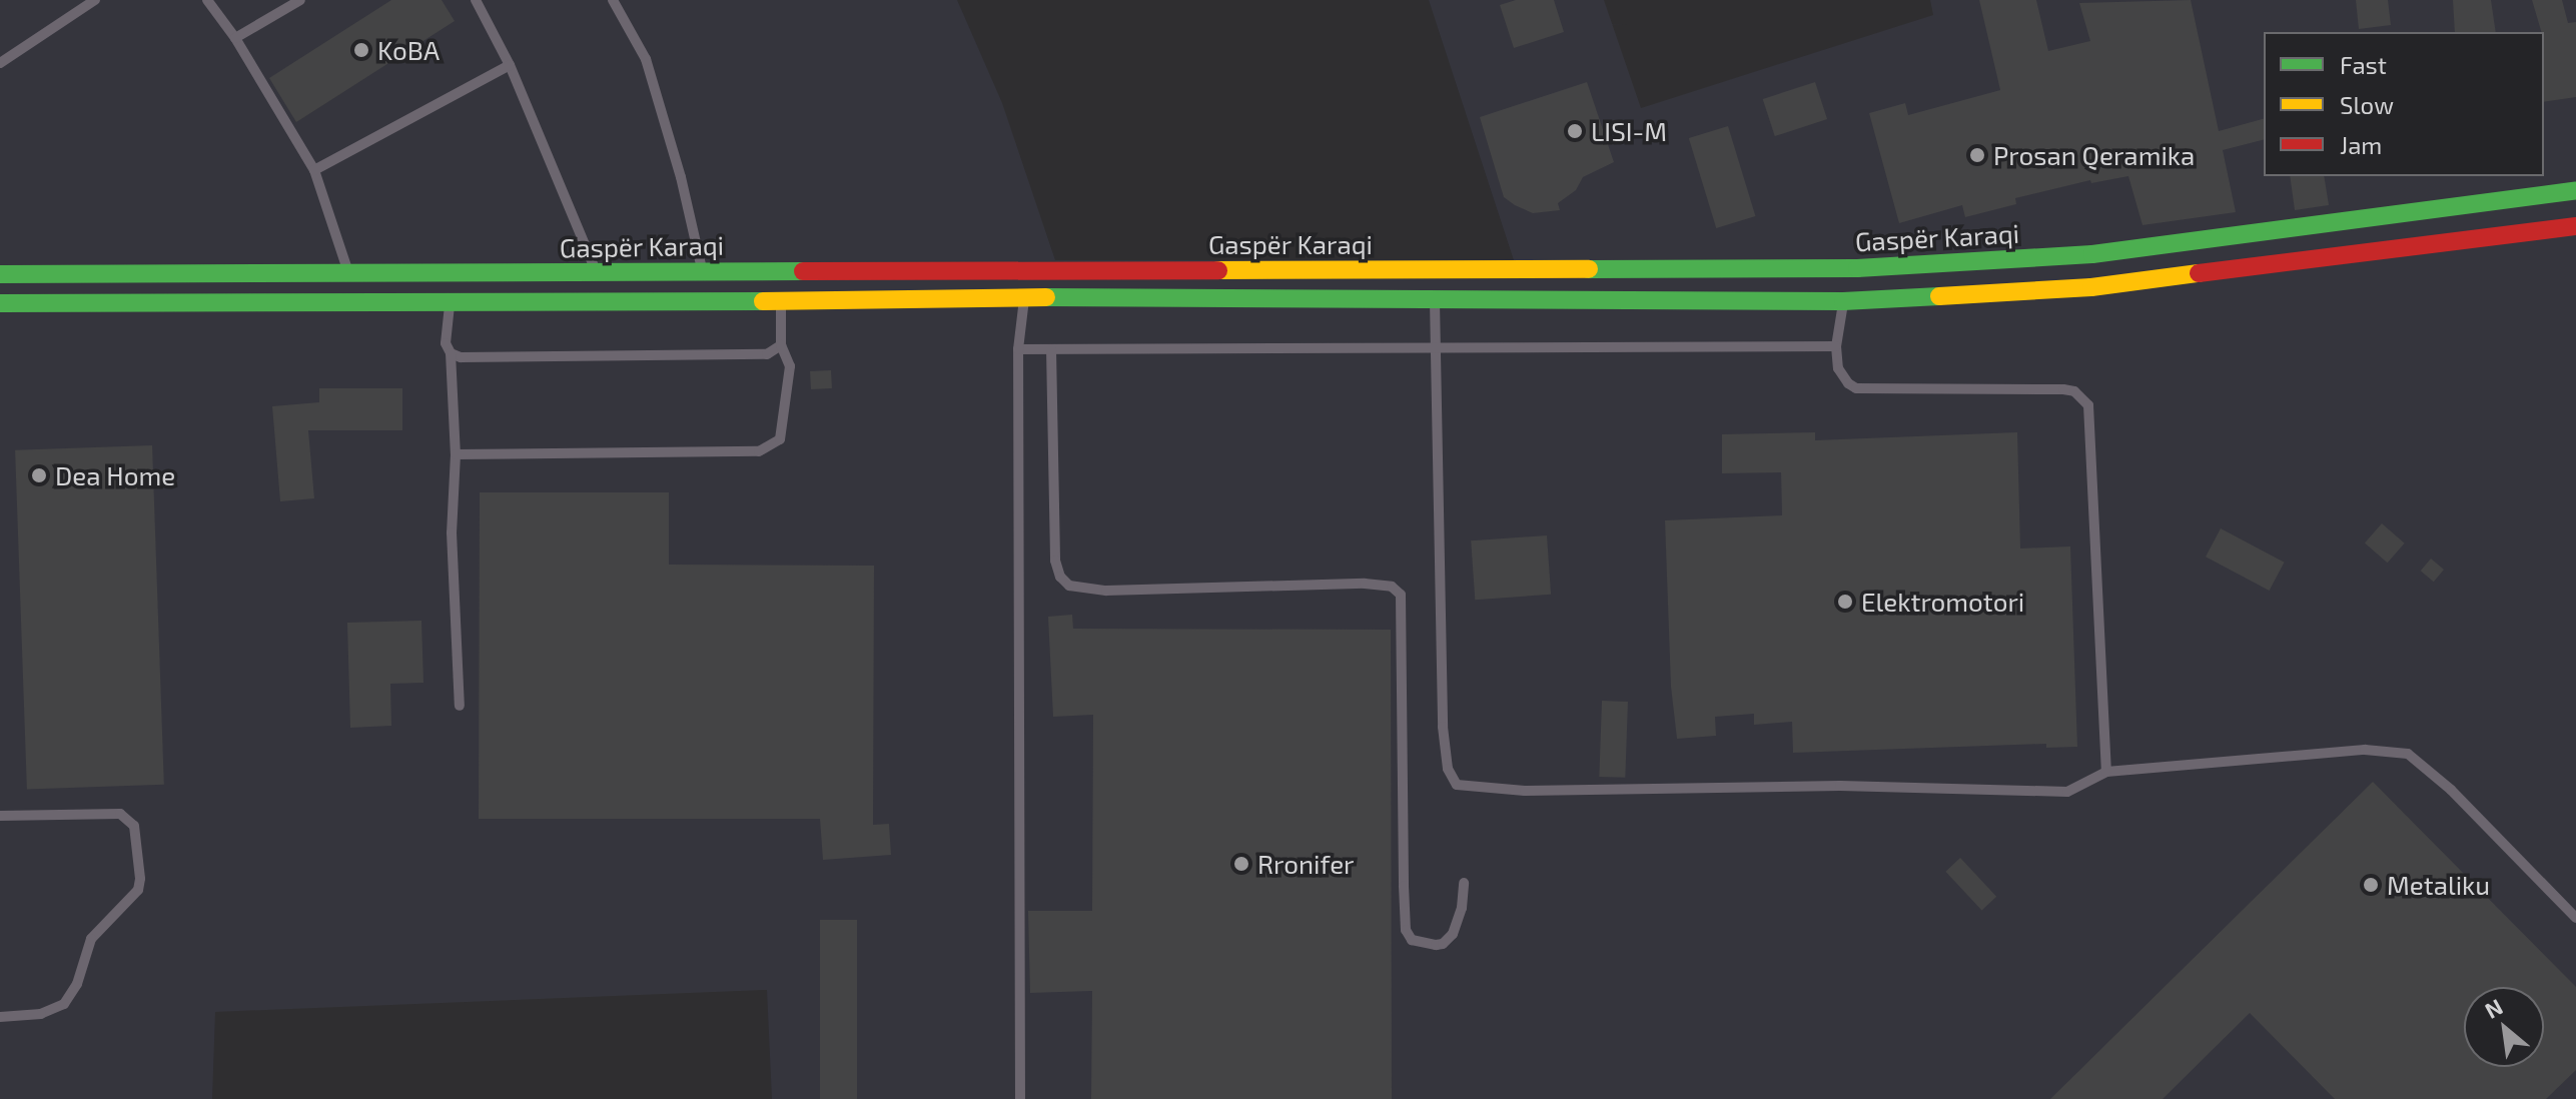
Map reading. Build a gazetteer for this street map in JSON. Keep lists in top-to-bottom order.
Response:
{
  "streets": {
    "main road": ["Gaspër Karaqi"]
  },
  "places": [
    "KoBA",
    "LISI-M",
    "Prosan Qeramika",
    "Dea Home",
    "Elektromotori",
    "Rronifer",
    "Metaliku"
  ],
  "legend": ["Fast", "Slow", "Jam"],
  "north": "top left"
}
